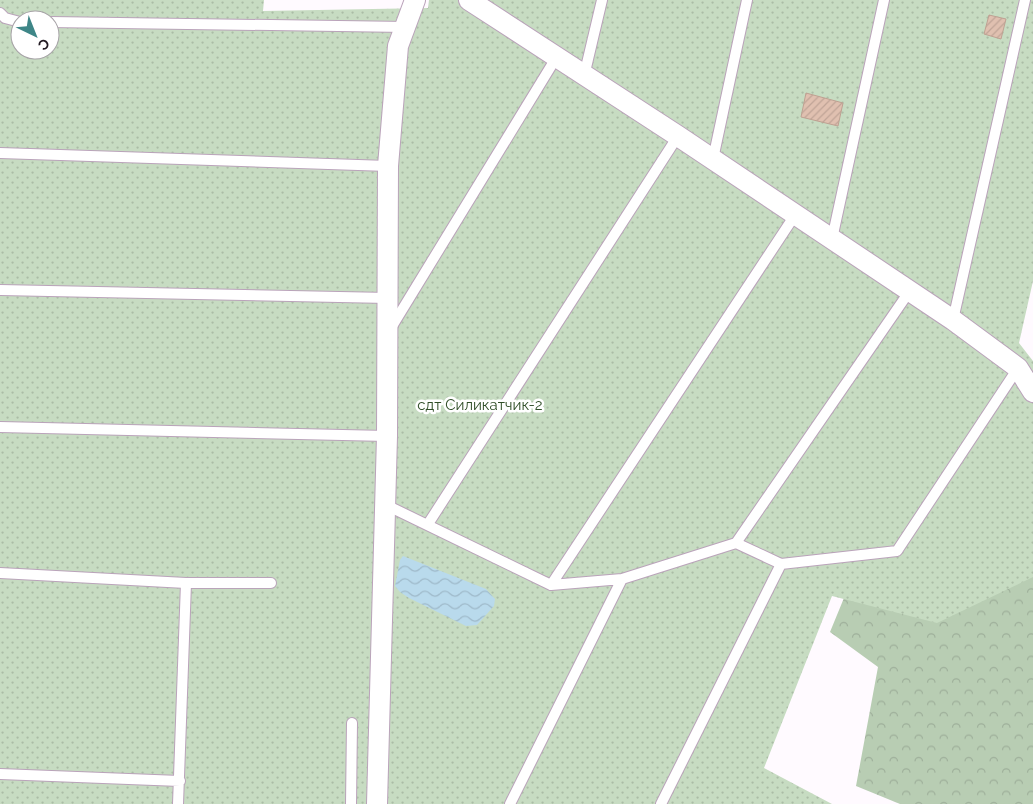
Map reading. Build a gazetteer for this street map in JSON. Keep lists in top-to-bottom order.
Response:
{
  "parks": ["сдт Силикатчик-2"],
  "north": "bottom right"
}
